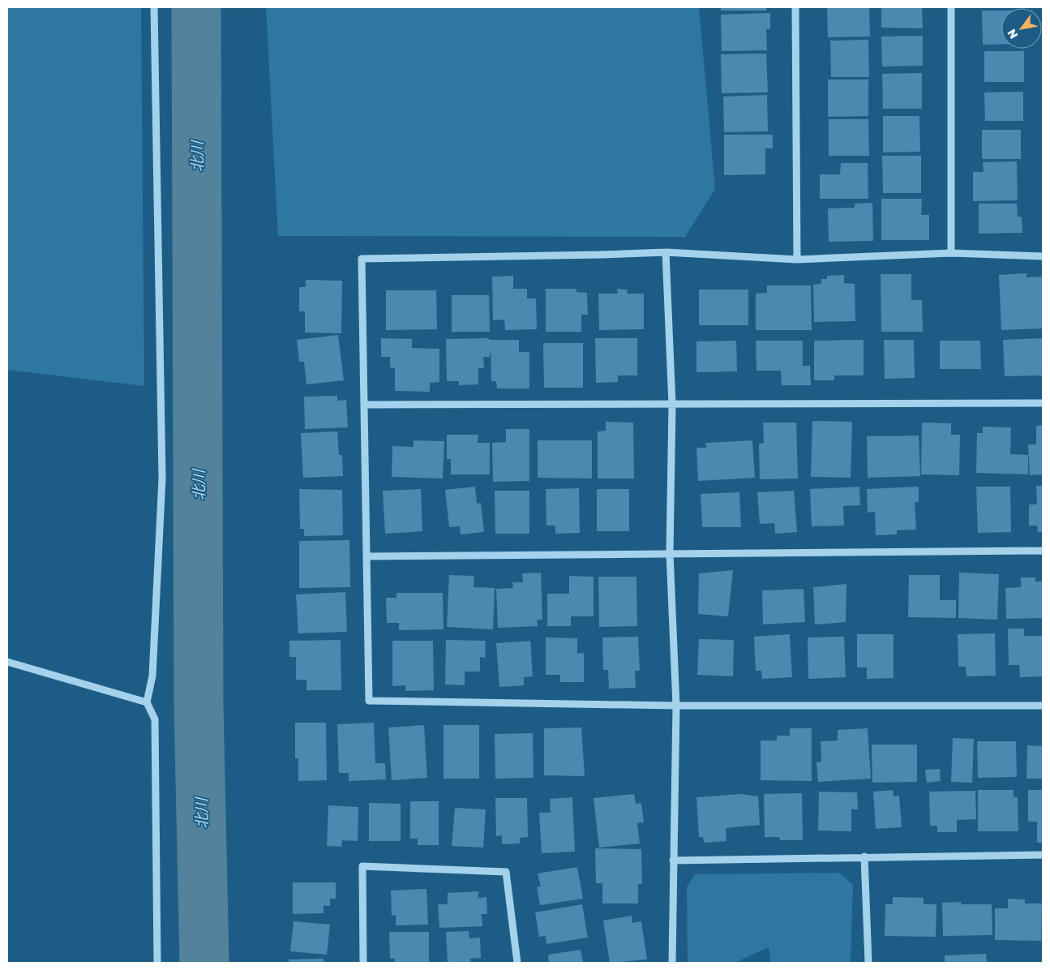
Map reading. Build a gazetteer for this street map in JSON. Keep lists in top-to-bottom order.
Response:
{
  "water": ["北川"],
  "north": "bottom left"
}
